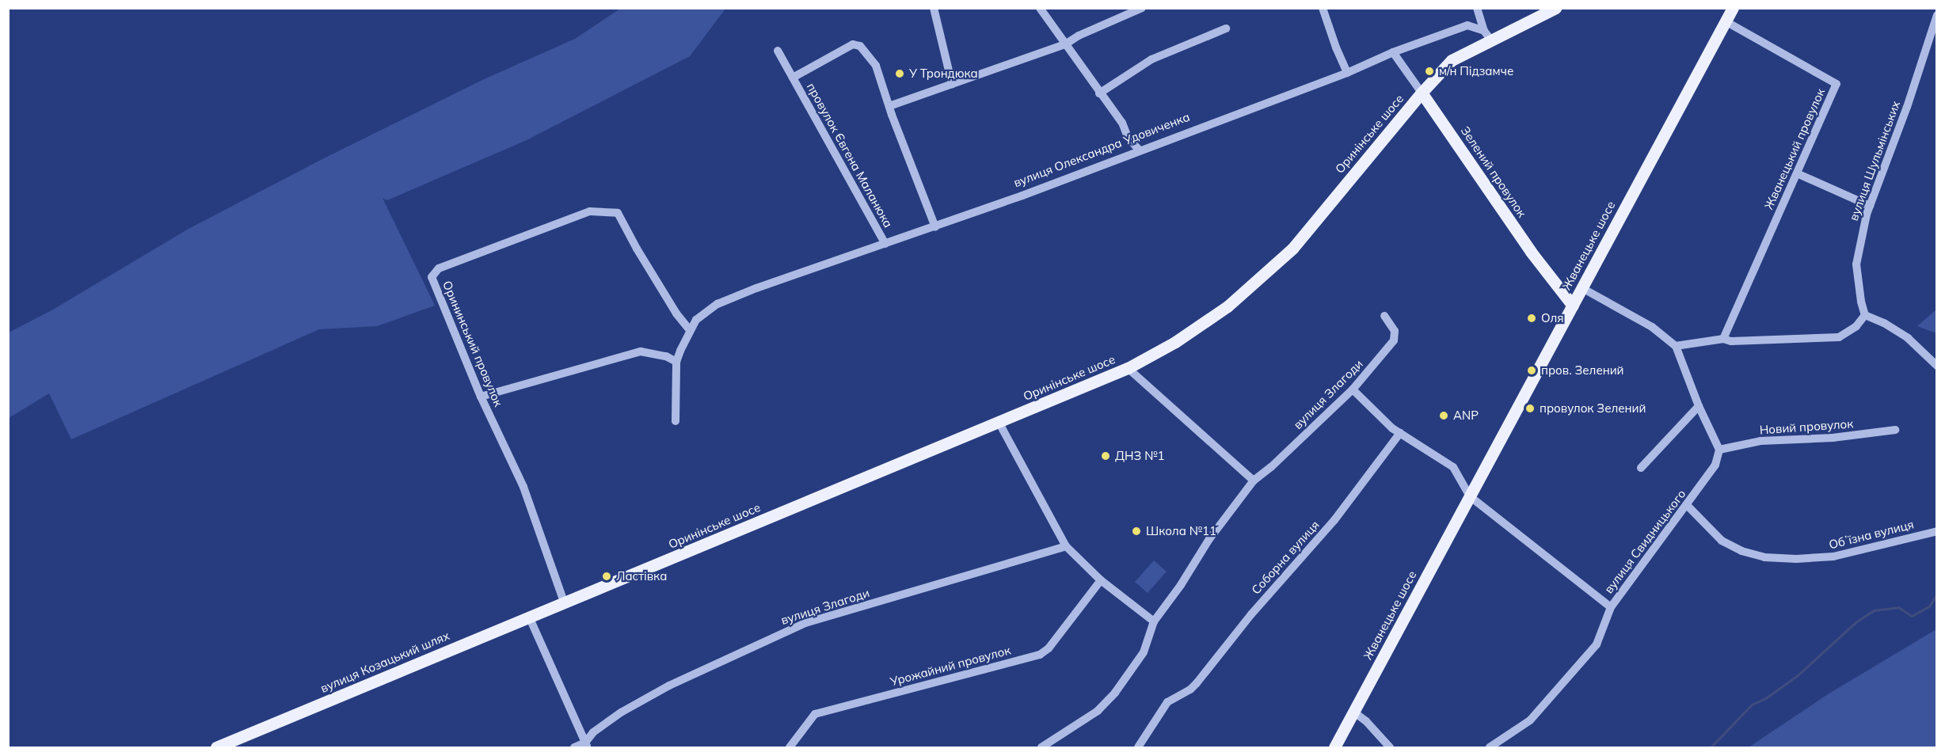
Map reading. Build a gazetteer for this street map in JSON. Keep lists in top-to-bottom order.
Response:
{
  "streets": {
    "main road": [
      "Оринінське шосе",
      "Зелений провулок",
      "Жванецьке шосе",
      "вулиця Козацький шлях"
    ],
    "street": [
      "Жванецький провулок",
      "вулиця Олександра Удовиченка",
      "провулок Євгена Маланюка",
      "вулиця Шульмінських",
      "Орининський провулок",
      "вулиця Злагоди",
      "Новий провулок",
      "Обʼїзна вулиця",
      "вулиця Свидницького",
      "Соборна вулиця",
      "Урожайний провулок"
    ]
  },
  "crossings": [
    ["Оринінське шосе", "вулиця Олександра Удовиченка"],
    ["Оринінське шосе", "Зелений провулок"],
    ["Оринінське шосе", "Орининський провулок"],
    ["Оринінське шосе", "вулиця Козацький шлях"],
    ["Жванецький провулок", "Жванецьке шосе"],
    ["вулиця Олександра Удовиченка", "провулок Євгена Маланюка"],
    ["вулиця Олександра Удовиченка", "Зелений провулок"],
    ["вулиця Олександра Удовиченка", "Орининський провулок"],
    ["Зелений провулок", "Жванецьке шосе"],
    ["Орининський провулок", "вулиця Козацький шлях"],
    ["Новий провулок", "вулиця Свидницького"],
    ["Обʼїзна вулиця", "вулиця Свидницького"]
  ],
  "places": [
    "м/н Підзамче",
    "У Трондюка",
    "Оля",
    "пров. Зелений",
    "провулок Зелений",
    "ANP",
    "ДНЗ №1",
    "Школа №11",
    "Ластівка"
  ]
}
